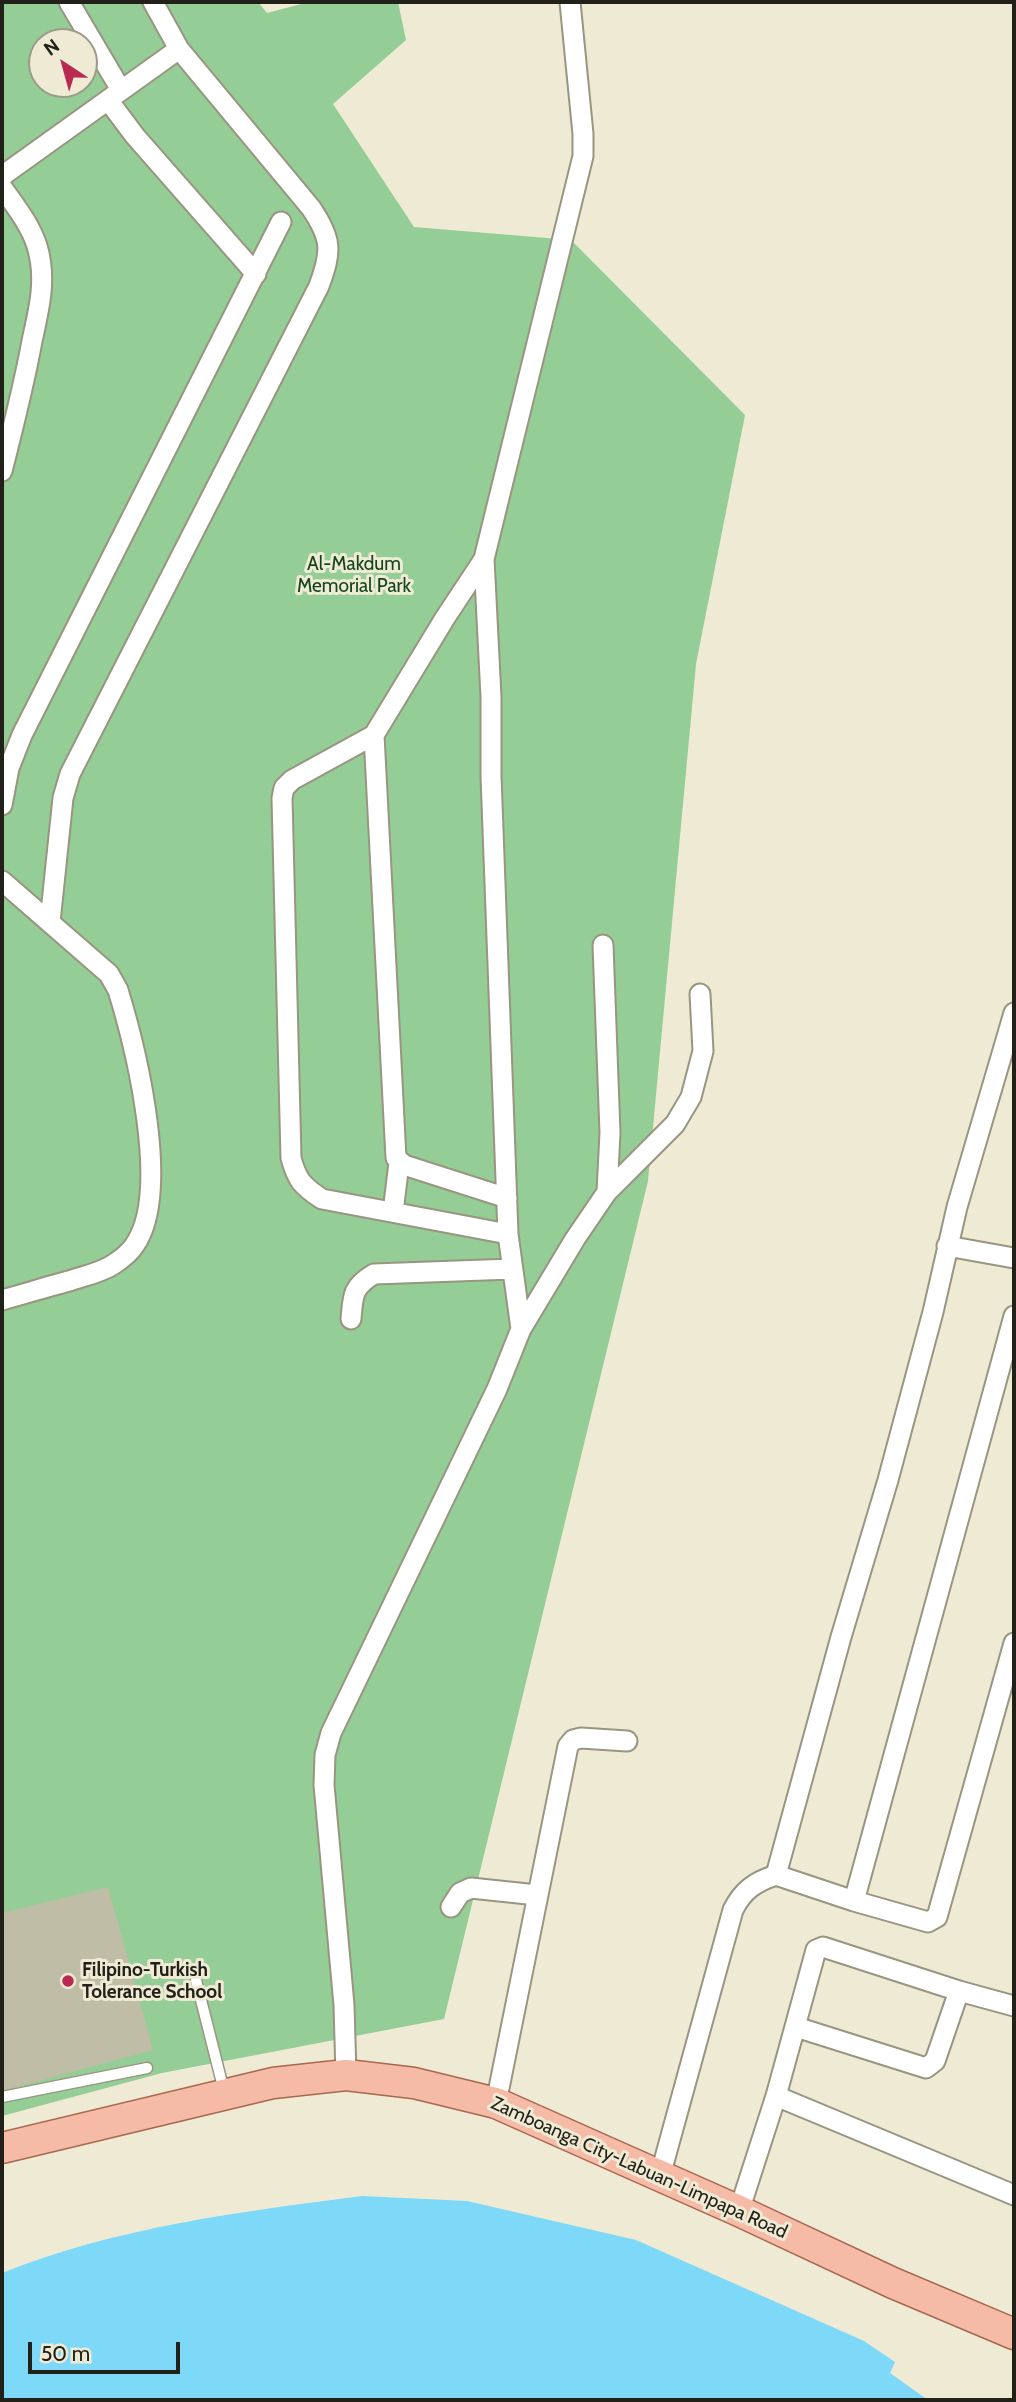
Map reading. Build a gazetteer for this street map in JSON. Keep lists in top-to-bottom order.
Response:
{
  "streets": {
    "main road": ["Zamboanga City-Labuan-Limpapa Road"]
  },
  "parks": ["Al-Makdum Memorial Park"],
  "places": ["Filipino-Turkish Tolerance School"],
  "scale_bar": "50 m",
  "north": "top left"
}
